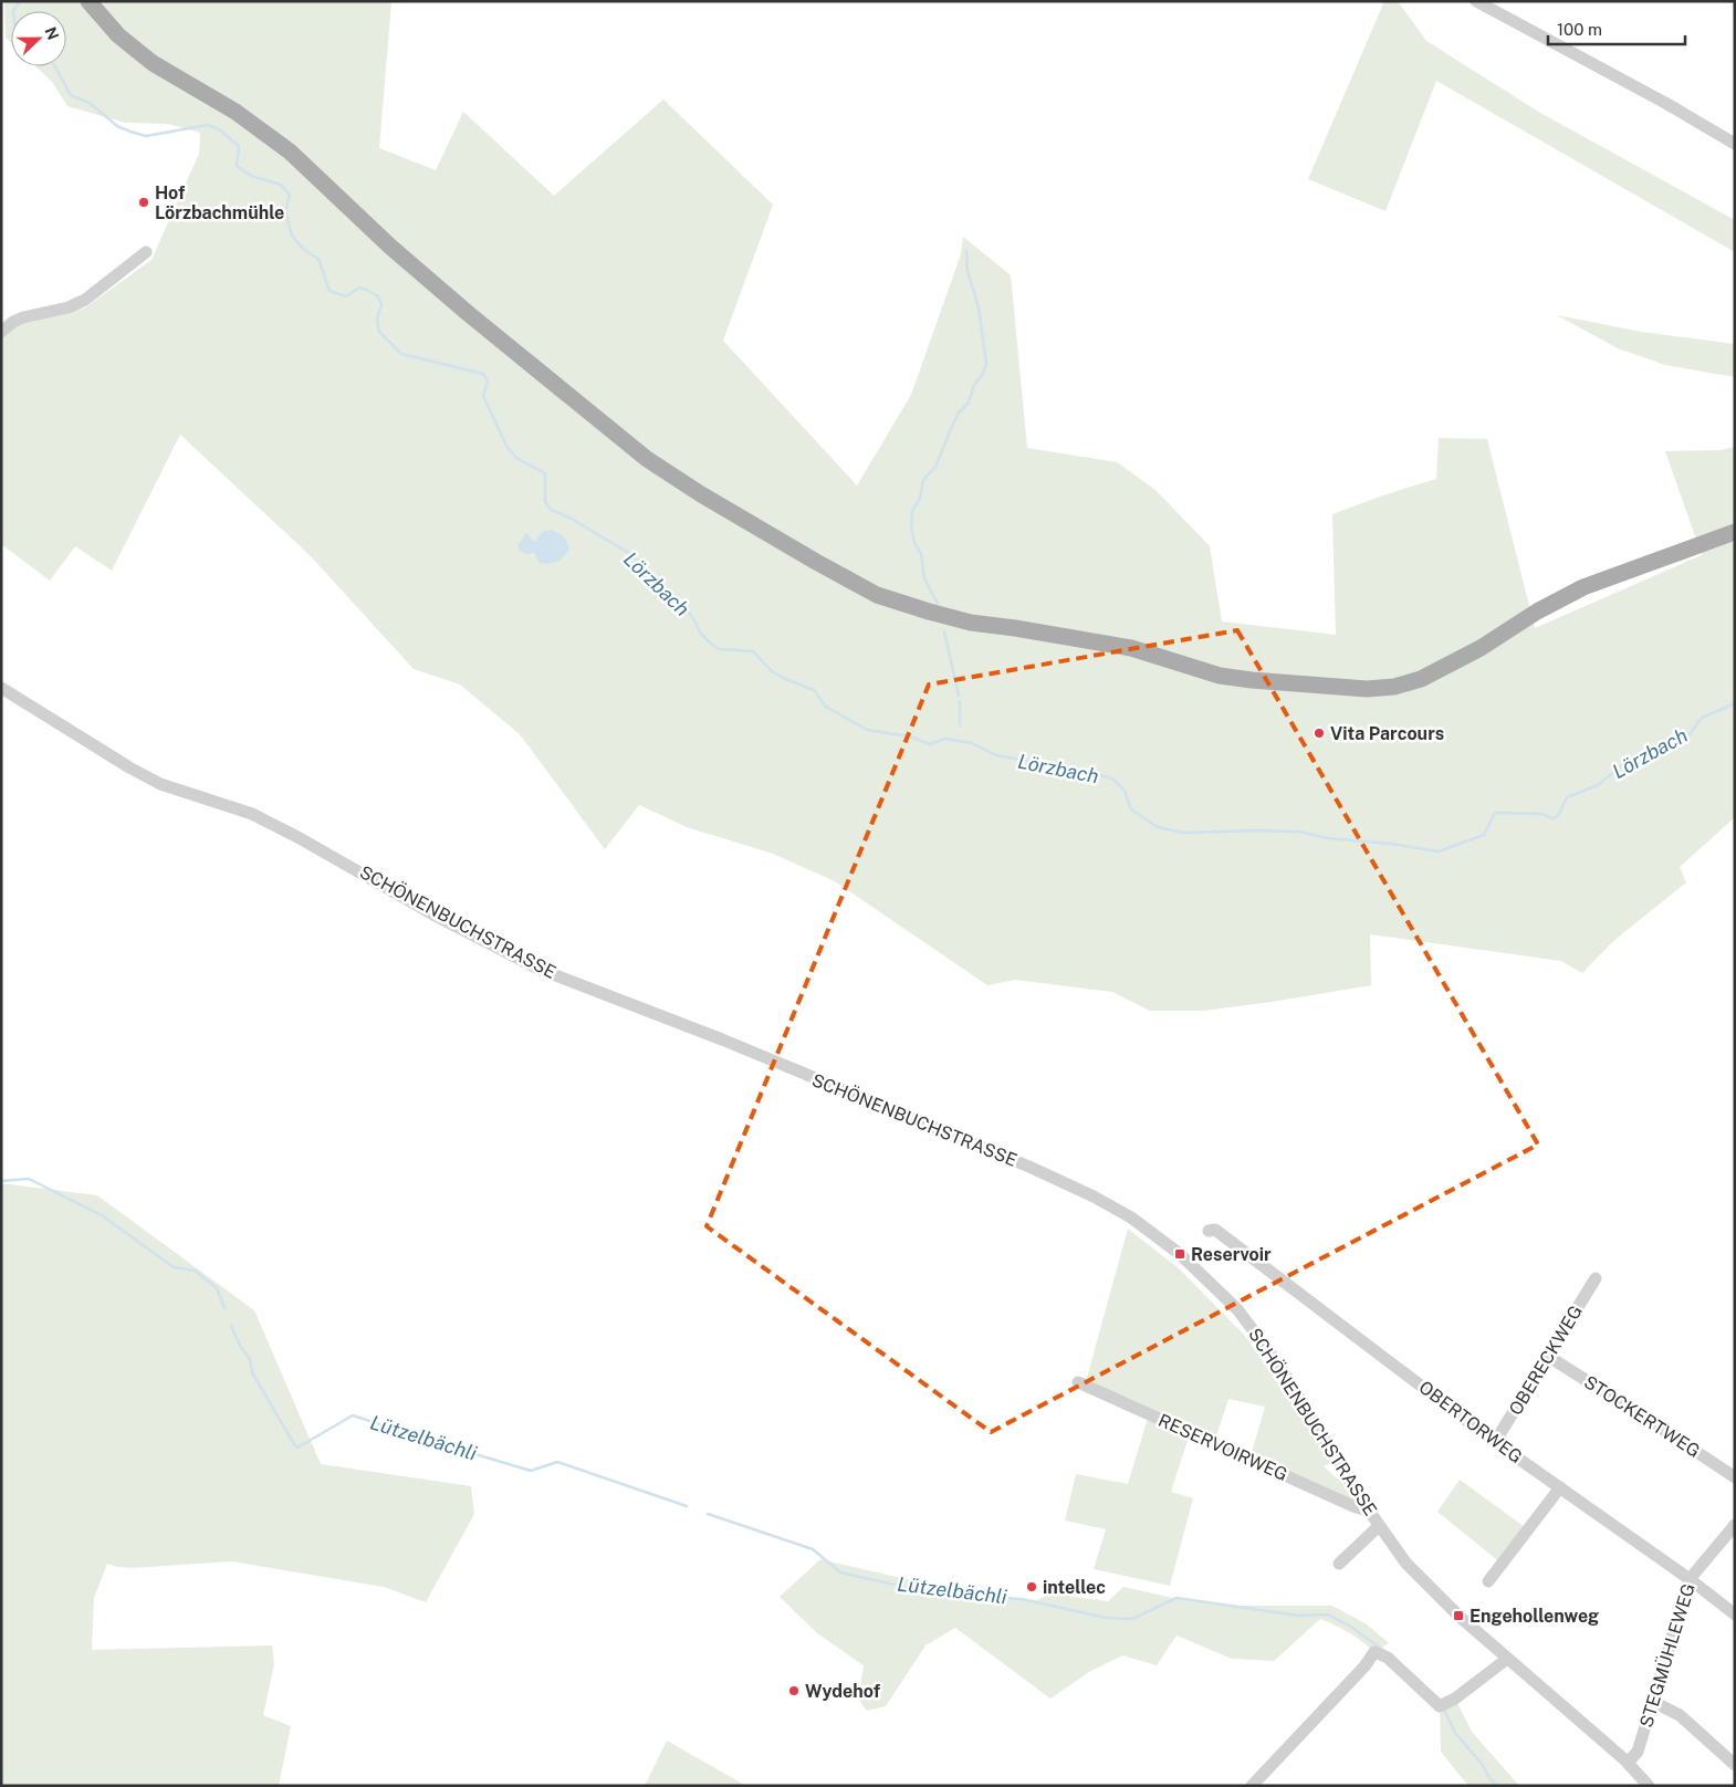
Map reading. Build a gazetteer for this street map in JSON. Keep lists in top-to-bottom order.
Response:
{
  "streets": {
    "street": [
      "SCHÖNENBUCHSTRASSE",
      "OBERECKWEG",
      "STOCKERTWEG",
      "OBERTORWEG",
      "RESERVOIRWEG",
      "STEGMÜHLEWEG"
    ]
  },
  "crossings": [
    ["SCHÖNENBUCHSTRASSE", "RESERVOIRWEG"],
    ["SCHÖNENBUCHSTRASSE", "STEGMÜHLEWEG"],
    ["OBERECKWEG", "STOCKERTWEG"],
    ["OBERECKWEG", "OBERTORWEG"],
    ["OBERTORWEG", "STEGMÜHLEWEG"]
  ],
  "water": ["Lörzbach", "Lützelbächli"],
  "places": {
    "other": [
      "Hof Lörzbachmühle",
      "Vita Parcours",
      "intellec",
      "Wydehof"
    ],
    "transit": ["Reservoir", "Engehollenweg"]
  },
  "scale_bar": "100 m",
  "north": "right"
}
